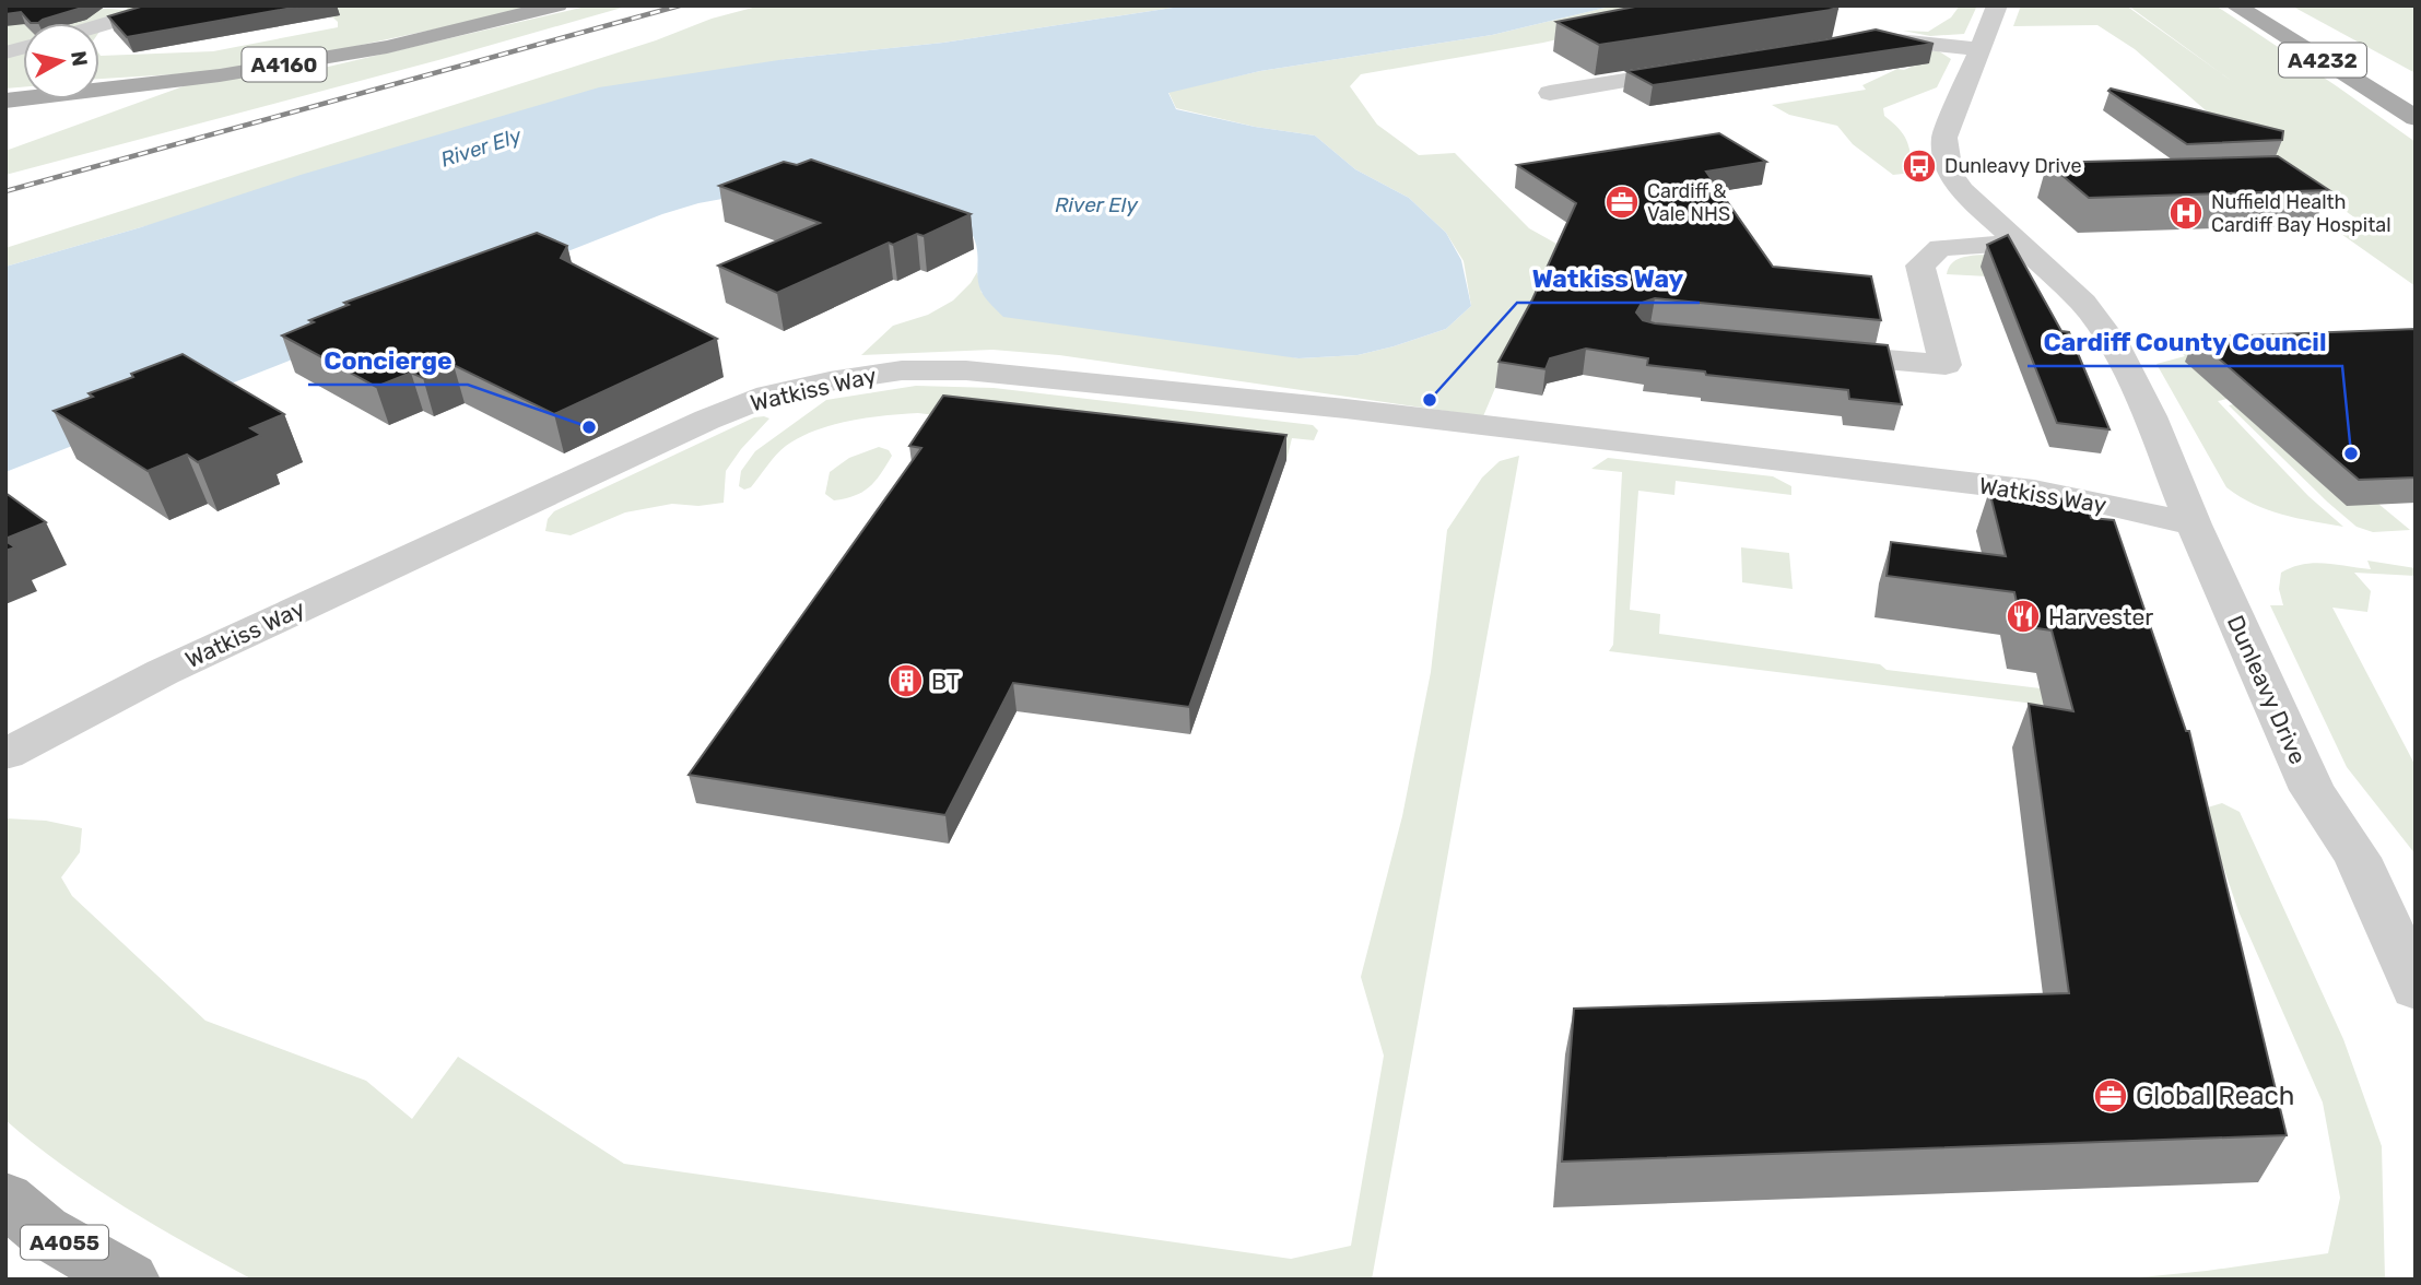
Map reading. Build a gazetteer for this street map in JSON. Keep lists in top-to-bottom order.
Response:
{
  "streets": {
    "main road": ["A4232", "A4160", "A4055"],
    "street": ["Watkiss Way", "Dunleavy Drive"]
  },
  "crossings": [
    ["Watkiss Way", "Dunleavy Drive"]
  ],
  "water": ["River Ely"],
  "places": {
    "bus stop": ["Dunleavy Drive"],
    "office": ["Cardiff & Vale NHS", "Global Reach"],
    "hospital": ["Nuffield Health Cardiff Bay Hospital"],
    "other": ["Watkiss Way", "Concierge", "Cardiff County Council"],
    "restaurant": ["Harvester"],
    "building": ["BT"]
  },
  "north": "right"
}
